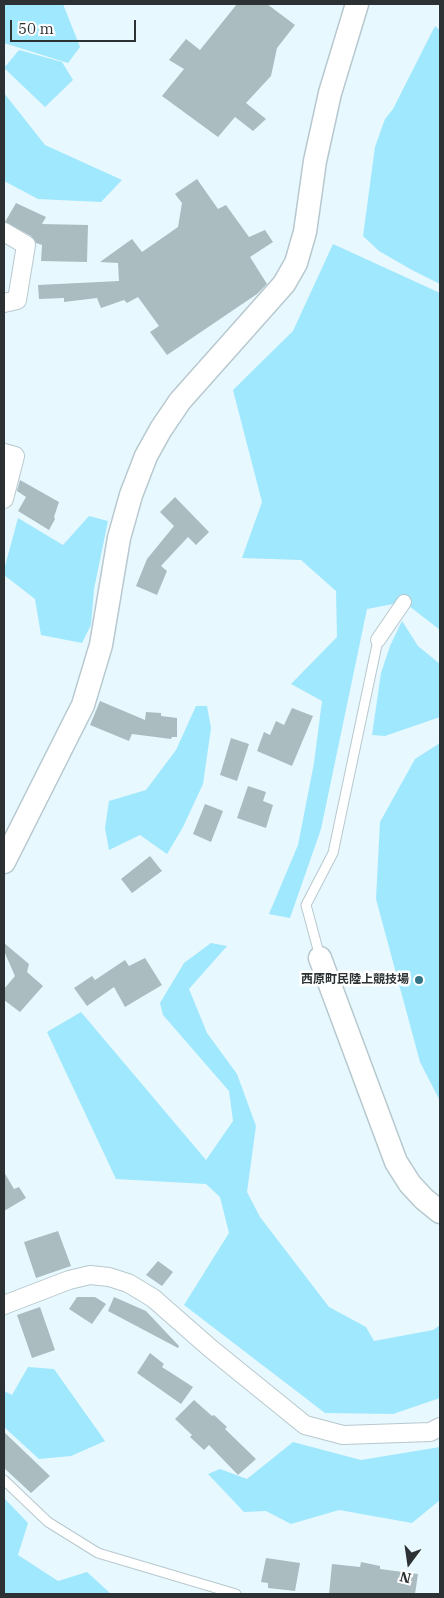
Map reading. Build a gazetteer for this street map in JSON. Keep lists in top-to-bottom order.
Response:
{
  "places": ["西原町民陸上競技場"],
  "scale_bar": "50 m",
  "north": "bottom"
}
